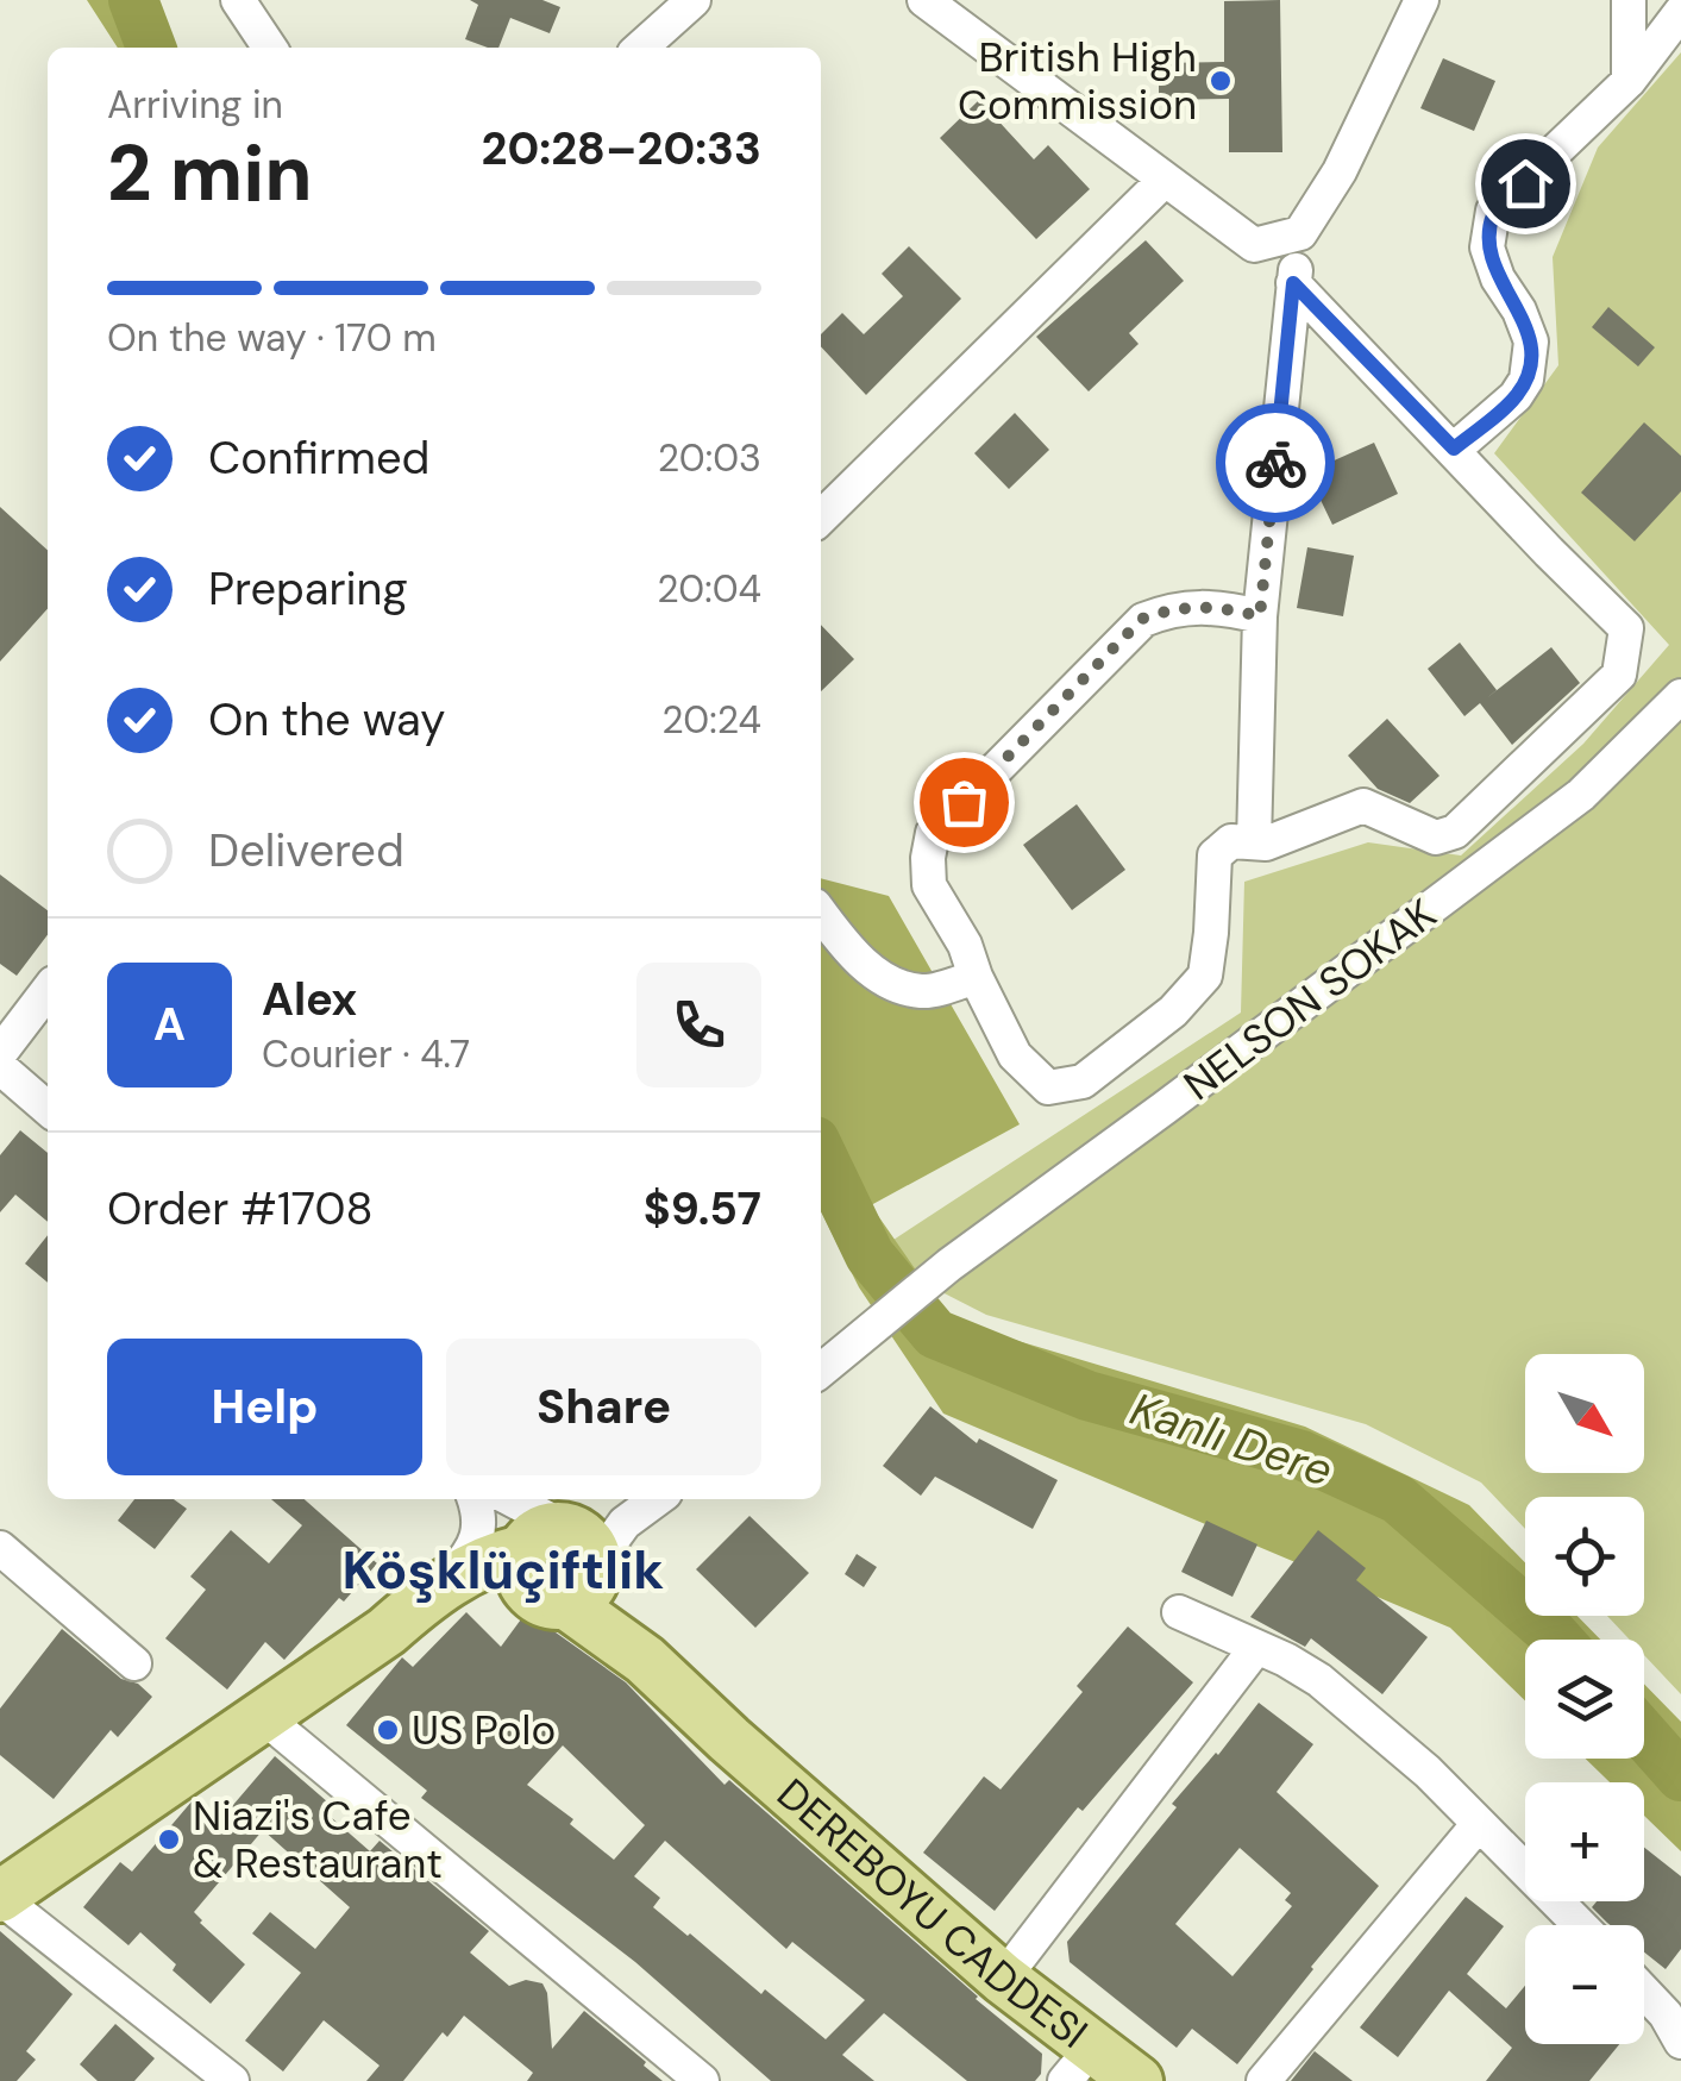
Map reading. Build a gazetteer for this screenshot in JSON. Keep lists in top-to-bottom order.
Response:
{
  "streets": {
    "main road": ["DEREBOYU CADDESI"],
    "street": ["NELSON SOKAK"]
  },
  "districts": ["Köşklüçiftlik"],
  "water": ["Kanlı Dere"],
  "places": ["British High Commission", "US Polo", "Niazi's Cafe & Restaurant"],
  "north": "bottom right",
  "page": {
    "heading": ["2 min", "Arriving in", "20:28–20:33"],
    "panel": [
      "Alex",
      "Courier · 4.7",
      "Order #1708",
      "$9.57"
    ],
    "bar": "On the way · 170 m",
    "list": [
      ["Confirmed", "20:03"],
      ["Preparing", "20:04"],
      ["On the way", "20:24"],
      "Delivered"
    ],
    "round": "A",
    "buttons": ["Help", "Share"],
    "map_buttons": ["+", "−"]
  }
}
